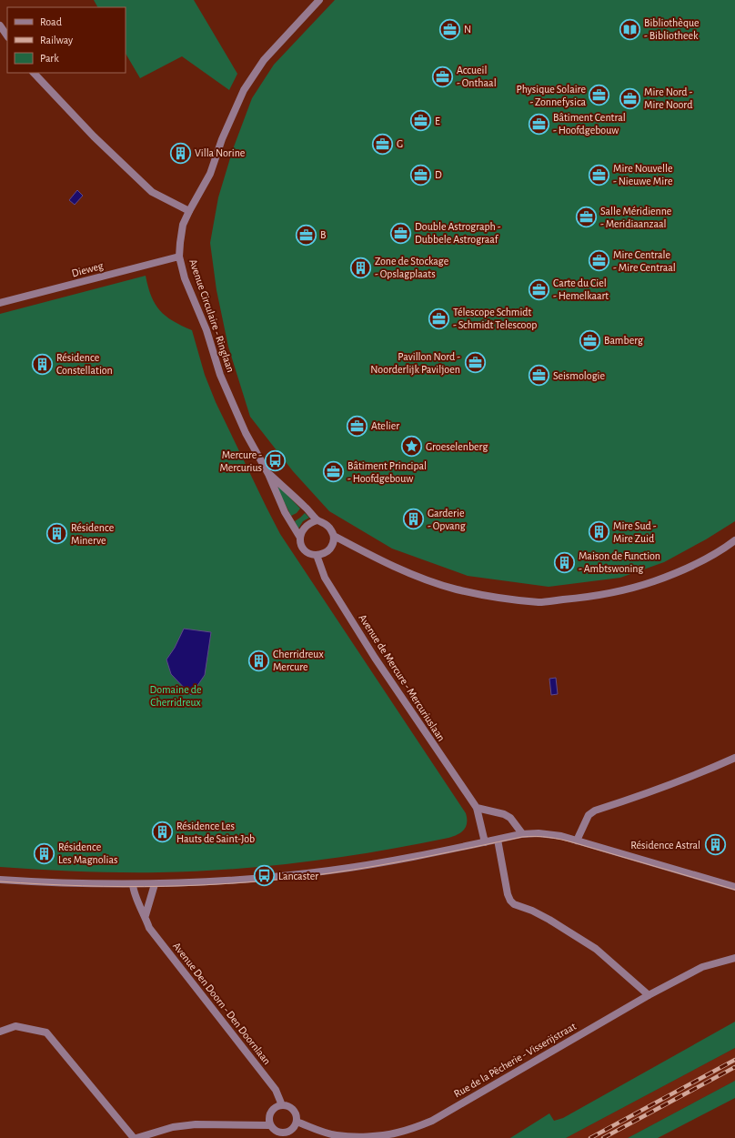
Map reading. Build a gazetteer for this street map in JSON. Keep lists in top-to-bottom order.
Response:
{
  "streets": {
    "street": [
      "Dieweg",
      "Avenue Circulaire - Ringlaan",
      "Avenue de Mercure - Mercuriuslaan",
      "Avenue Den Doorn - Den Doornlaan",
      "Rue de la Pêcherie - Visserijstraat"
    ]
  },
  "crossings": [
    ["Dieweg", "Avenue Circulaire - Ringlaan"],
    ["Avenue Circulaire - Ringlaan", "Avenue de Mercure - Mercuriuslaan"],
    ["Avenue Den Doorn - Den Doornlaan", "Rue de la Pêcherie - Visserijstraat"]
  ],
  "parks": ["Domaine de Cherridreux"],
  "places": {
    "office": [
      "N",
      "Accueil - Onthaal",
      "Physique Solaire - Zonnefysica",
      "Mire Nord - Mire Noord",
      "E",
      "Bâtiment Central - Hoofdgebouw",
      "G",
      "D",
      "Mire Nouvelle - Nieuwe Mire",
      "Salle Méridienne - Meridiaanzaal",
      "Double Astrograph - Dubbele Astrograaf",
      "B",
      "Mire Centrale - Mire Centraal",
      "Carte du Ciel - Hemelkaart",
      "Télescope Schmidt - Schmidt Telescoop",
      "Bamberg",
      "Pavillon Nord - Noorderlijk Paviljoen",
      "Seismologie",
      "Atelier",
      "Bâtiment Principal - Hoofdgebouw"
    ],
    "library": ["Bibliothèque - Bibliotheek"],
    "building": [
      "Villa Norine",
      "Zone de Stockage - Opslagplaats",
      "Résidence Constellation",
      "Garderie - Opvang",
      "Mire Sud - Mire Zuid",
      "Résidence Minerve",
      "Maison de Function - Ambtswoning",
      "Cherridreux Mercure",
      "Résidence Les Hauts de Saint-Job",
      "Résidence Astral",
      "Résidence Les Magnolias"
    ],
    "place": ["Groeselenberg"],
    "bus stop": ["Mercure - Mercurius", "Lancaster"]
  },
  "legend": ["Road", "Railway", "Park"]
}
